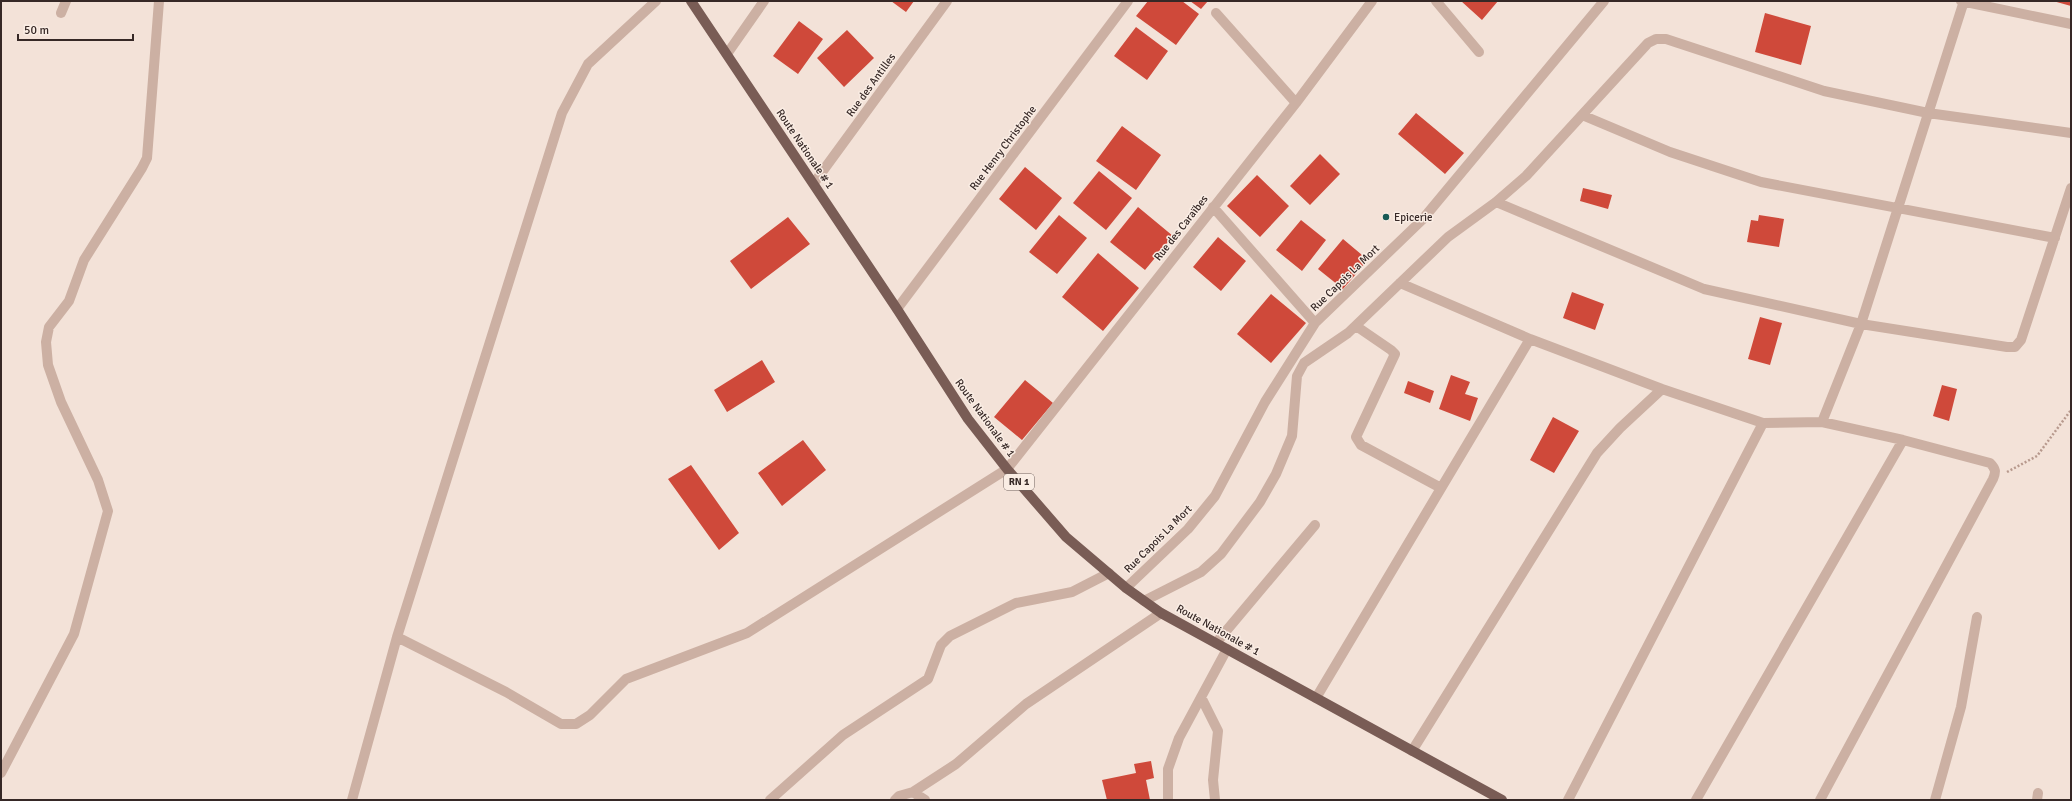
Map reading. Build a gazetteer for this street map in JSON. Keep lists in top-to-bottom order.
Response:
{
  "streets": {
    "main road": ["Route Nationale # 1", "RN 1"],
    "street": [
      "Rue des Antilles",
      "Rue Henry Christophe",
      "Rue des Caraïbes",
      "Rue Capois La Mort"
    ]
  },
  "crossings": [
    ["Rue des Antilles", "Route Nationale # 1"],
    ["Rue Henry Christophe", "Route Nationale # 1"],
    ["Route Nationale # 1", "Rue des Caraïbes"],
    ["Route Nationale # 1", "Rue Capois La Mort"]
  ],
  "places": ["Epicerie"],
  "scale_bar": "50 m"
}
